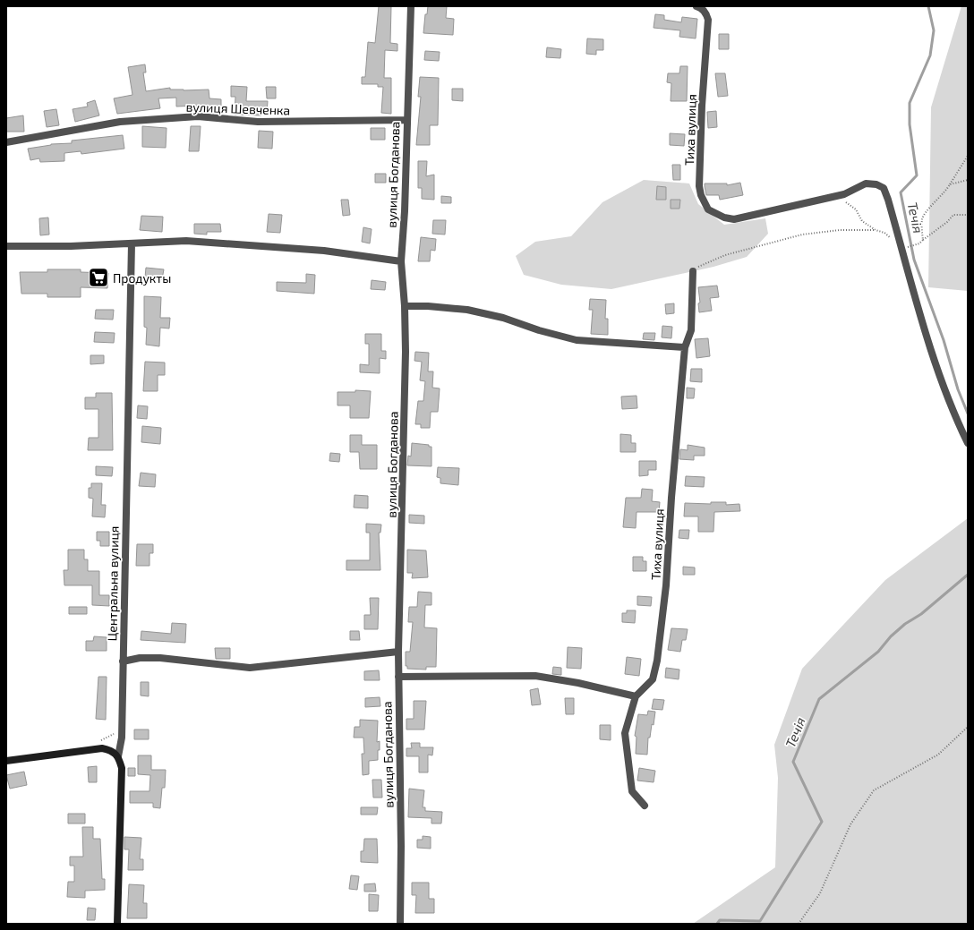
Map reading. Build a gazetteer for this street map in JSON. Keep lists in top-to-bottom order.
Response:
{
  "streets": {
    "street": [
      "вулиця Шевченка",
      "Тиха вулиця",
      "вулиця Богданова",
      "Центральна вулиця"
    ]
  },
  "crossings": [
    ["вулиця Шевченка", "вулиця Богданова"]
  ],
  "water": ["Течія"],
  "places": {
    "supermarket": ["Продукты"]
  }
}
